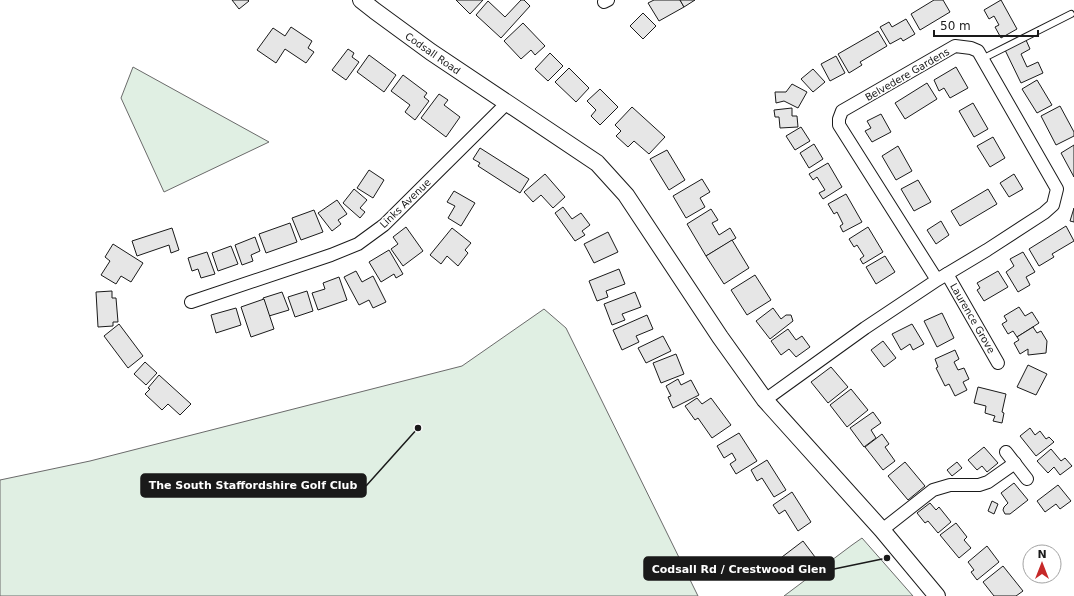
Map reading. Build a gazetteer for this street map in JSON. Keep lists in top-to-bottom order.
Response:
{
  "streets": {
    "street": [
      "Codsall Road",
      "Belvedere Gardens",
      "Links Avenue",
      "Laurence Grove"
    ]
  },
  "crossings": [
    ["Codsall Road", "Belvedere Gardens"],
    ["Codsall Road", "Links Avenue"],
    ["Belvedere Gardens", "Laurence Grove"]
  ],
  "places": ["The South Staffordshire Golf Club", "Codsall Rd / Crestwood Glen"],
  "scale_bar": "50 m",
  "north": "top"
}
